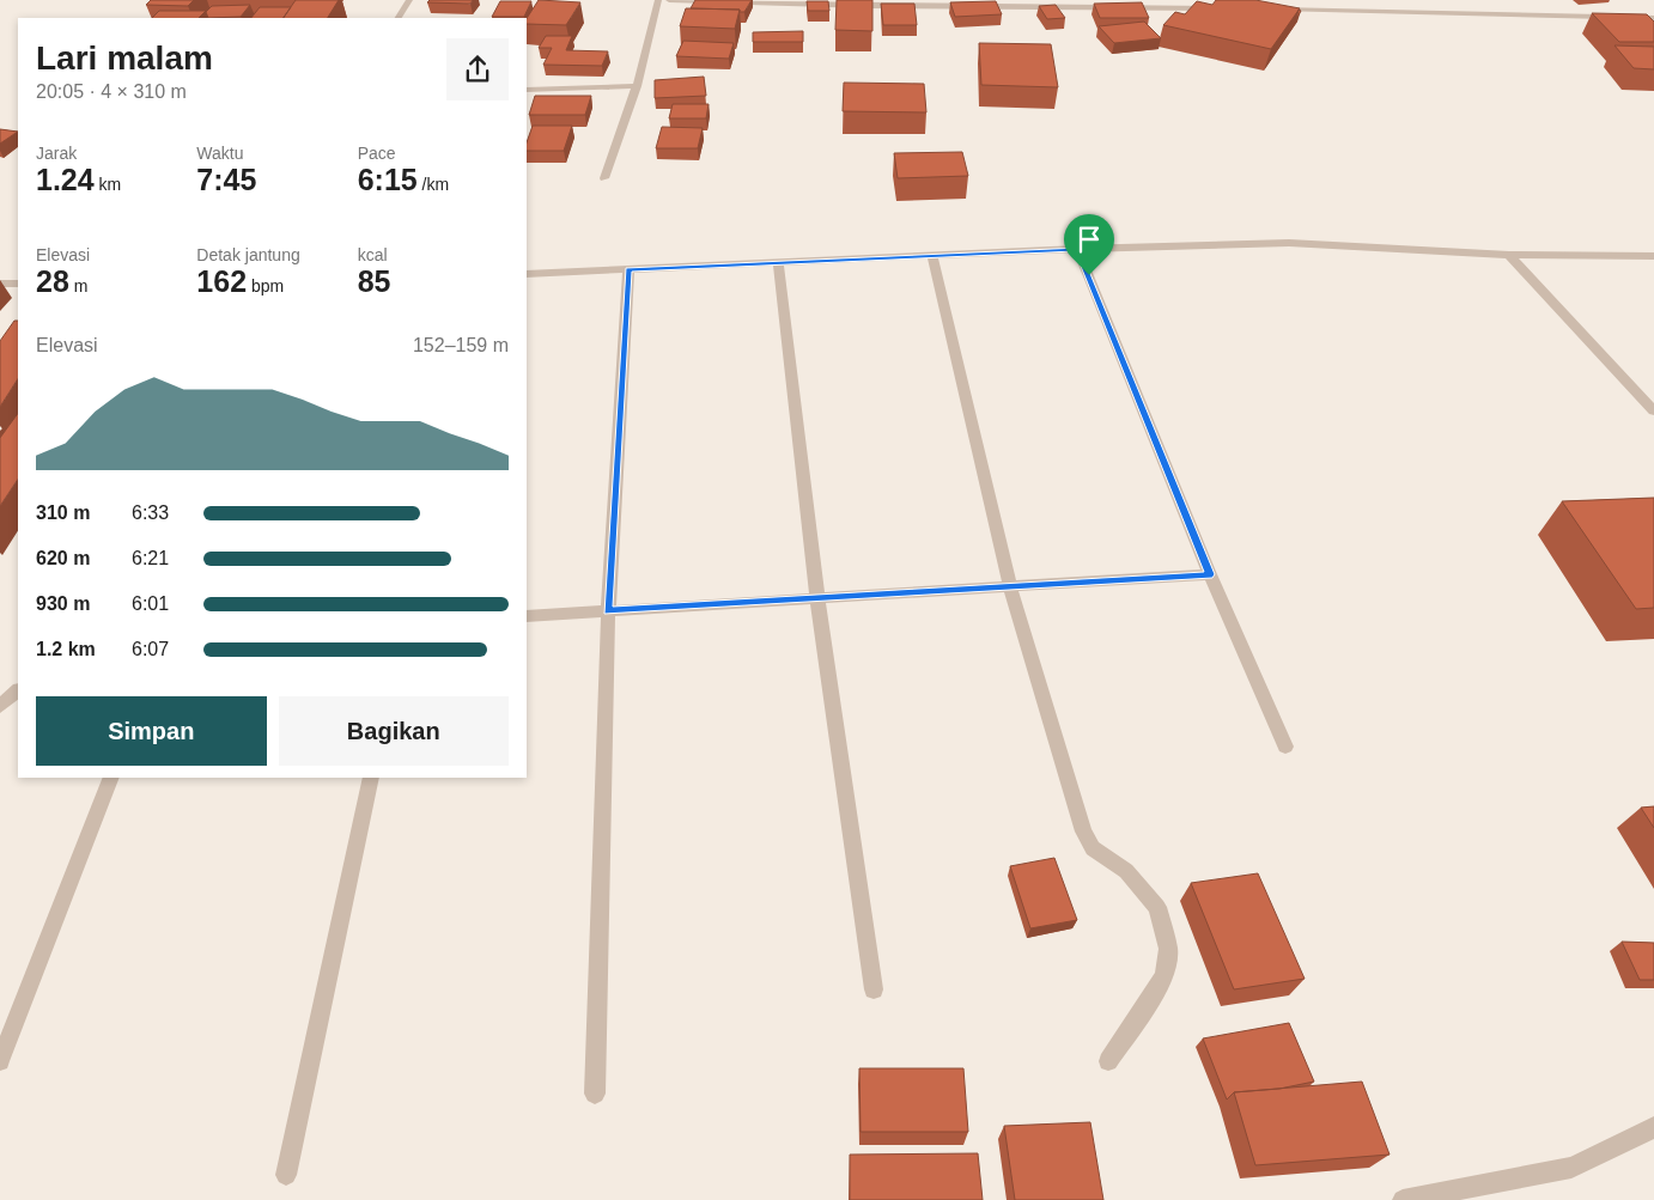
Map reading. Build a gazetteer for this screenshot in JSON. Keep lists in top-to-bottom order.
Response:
{
  "page": {
    "heading": ["Lari malam", "20:05 · 4 × 310 m"],
    "stats": [
      ["Jarak", "1.24 km"],
      ["Waktu", "7:45"],
      ["Pace", "6:15 /km"],
      ["Elevasi", "28 m"],
      ["Detak jantung", "162 bpm"],
      ["kcal", "85"]
    ],
    "chart": ["Elevasi", "152–159 m"],
    "list": [
      {
        "name": "310 m",
        "note": "6:33"
      },
      {
        "name": "620 m",
        "note": "6:21"
      },
      {
        "name": "930 m",
        "note": "6:01"
      },
      {
        "name": "1.2 km",
        "note": "6:07"
      }
    ],
    "buttons": ["Simpan", "Bagikan"]
  }
}
